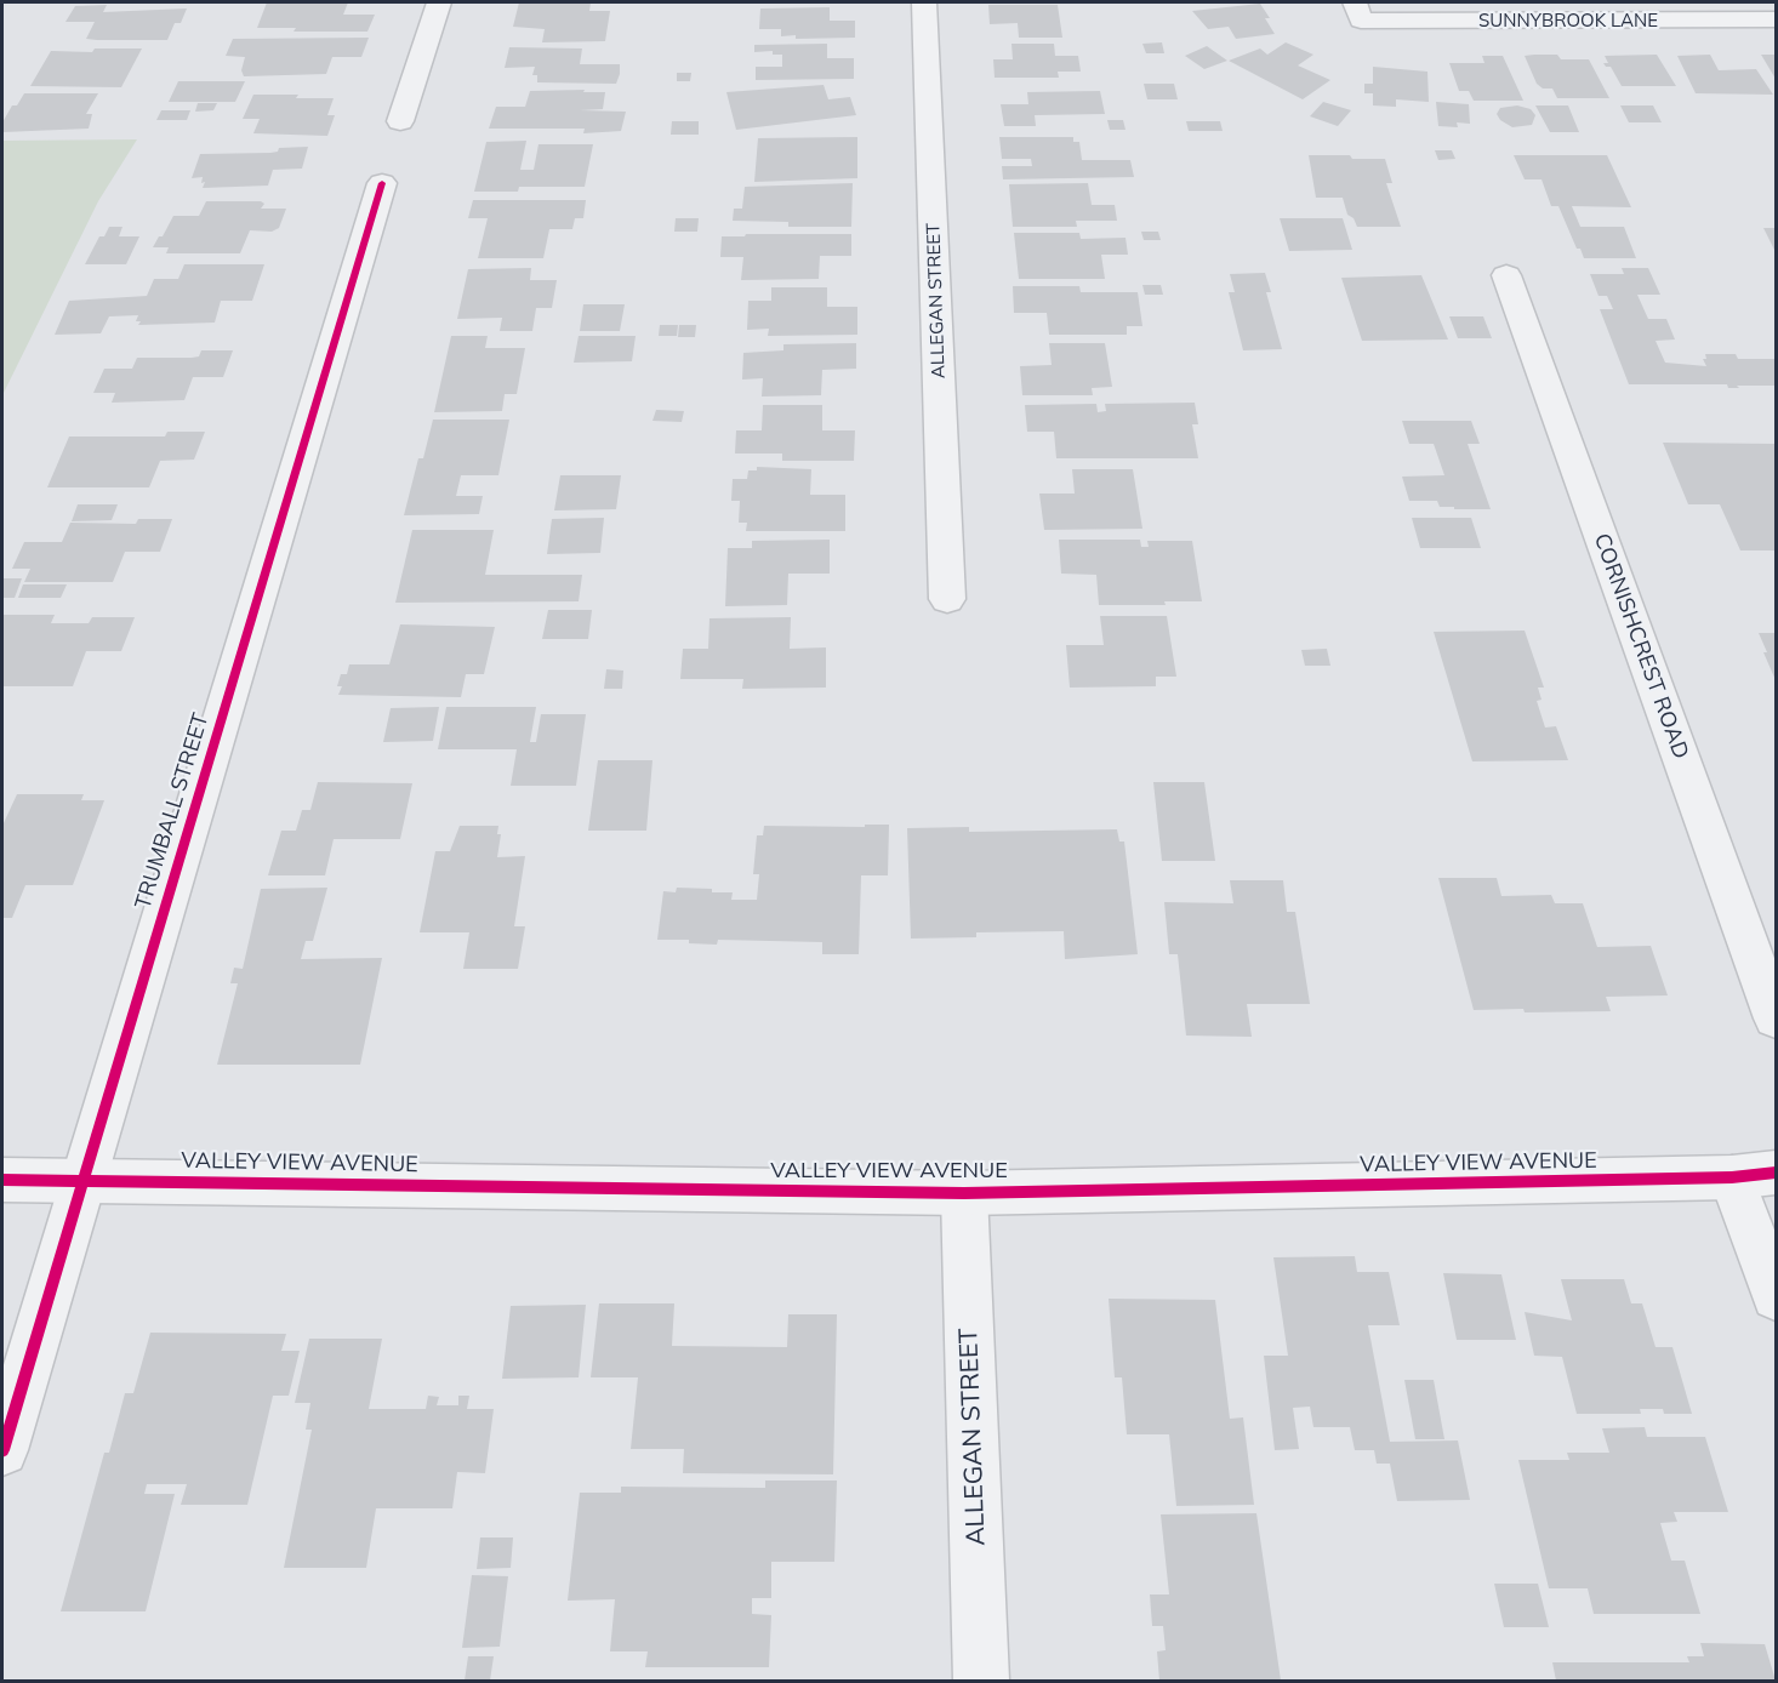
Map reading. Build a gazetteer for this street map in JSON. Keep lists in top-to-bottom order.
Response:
{
  "streets": {
    "street": [
      "SUNNYBROOK LANE",
      "ALLEGAN STREET",
      "CORNISHCREST ROAD",
      "TRUMBALL STREET",
      "VALLEY VIEW AVENUE"
    ]
  },
  "crossings": [
    ["ALLEGAN STREET", "VALLEY VIEW AVENUE"],
    ["TRUMBALL STREET", "VALLEY VIEW AVENUE"]
  ]
}
